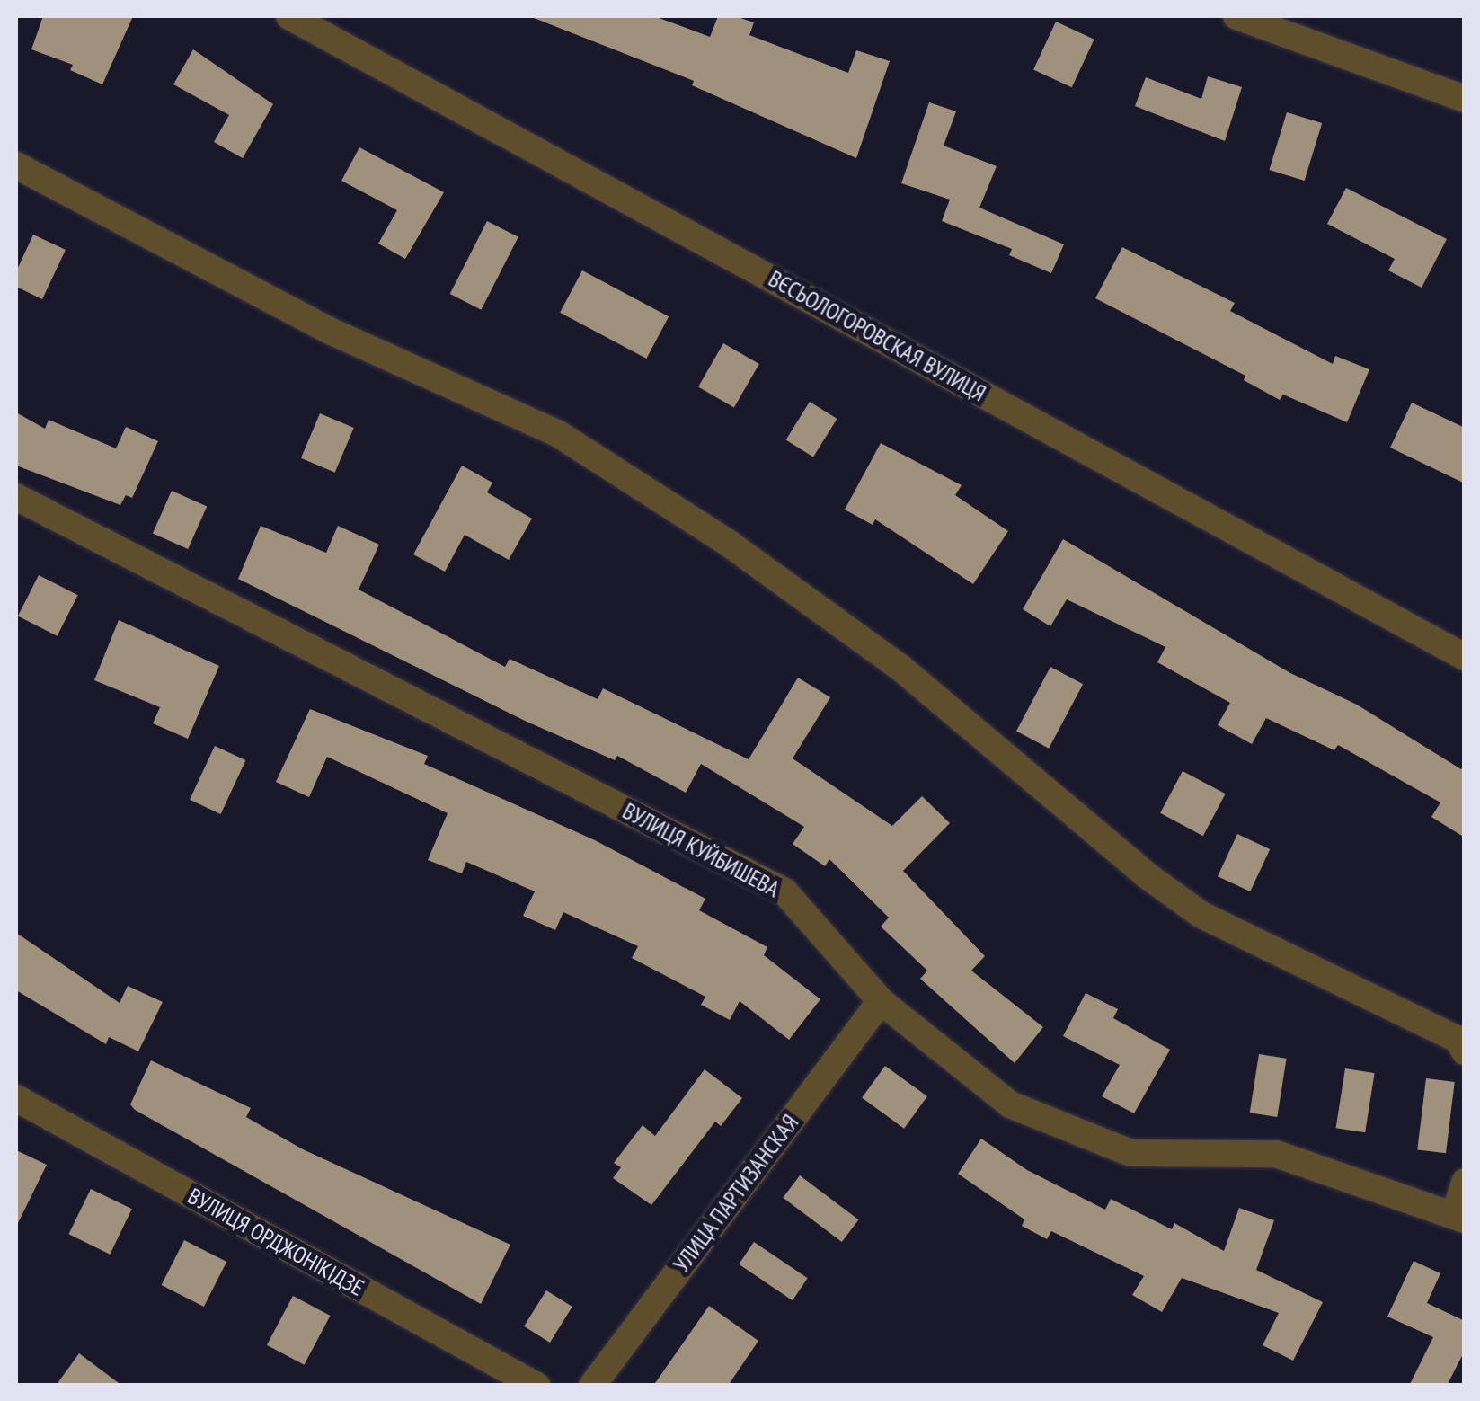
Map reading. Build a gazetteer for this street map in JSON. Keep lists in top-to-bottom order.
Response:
{
  "streets": {
    "street": [
      "ВЄСЬОЛОГОРОВСКАЯ ВУЛИЦЯ",
      "ВУЛИЦЯ КУЙБИШЕВА",
      "УЛИЦА ПАРТИЗАНСКАЯ",
      "ВУЛИЦЯ ОРДЖОНІКІДЗЕ"
    ]
  },
  "crossings": [
    ["ВУЛИЦЯ КУЙБИШЕВА", "УЛИЦА ПАРТИЗАНСКАЯ"]
  ]
}
